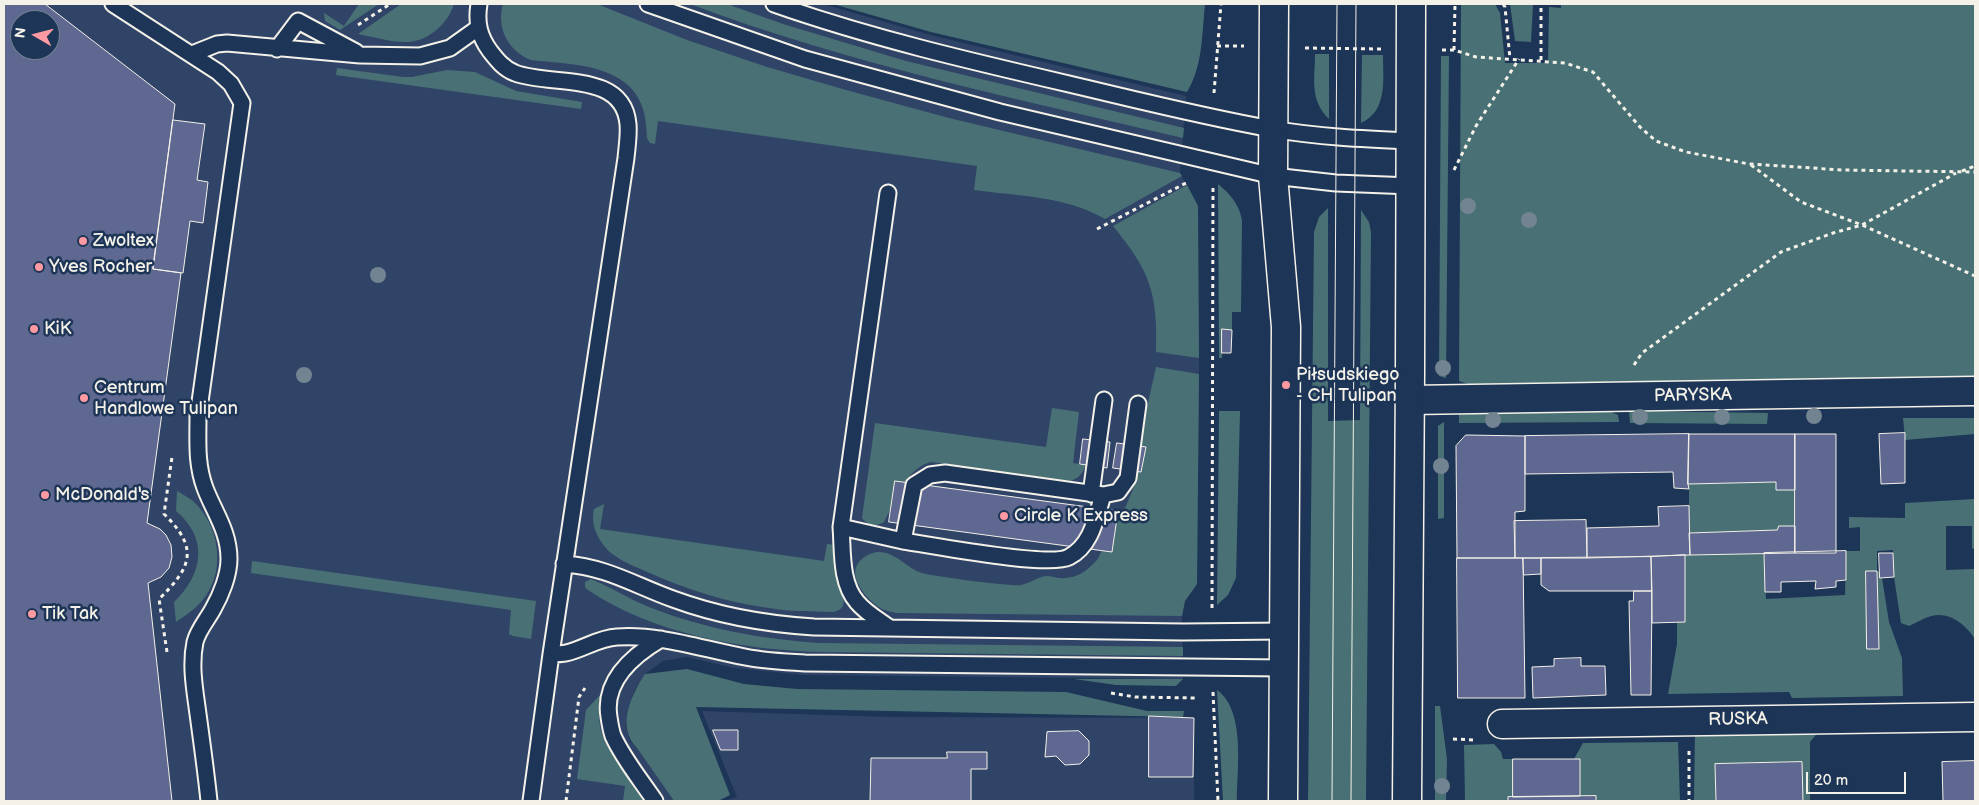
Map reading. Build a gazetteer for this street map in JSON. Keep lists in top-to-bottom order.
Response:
{
  "streets": {
    "main road": ["PARYSKA", "RUSKA"]
  },
  "places": [
    "Zwoltex",
    "Yves Rocher",
    "KiK",
    "Piłsudskiego - CH Tulipan",
    "Centrum Handlowe Tulipan",
    "McDonald's",
    "Circle K Express",
    "Tik Tak"
  ],
  "scale_bar": "20 m",
  "north": "left"
}
